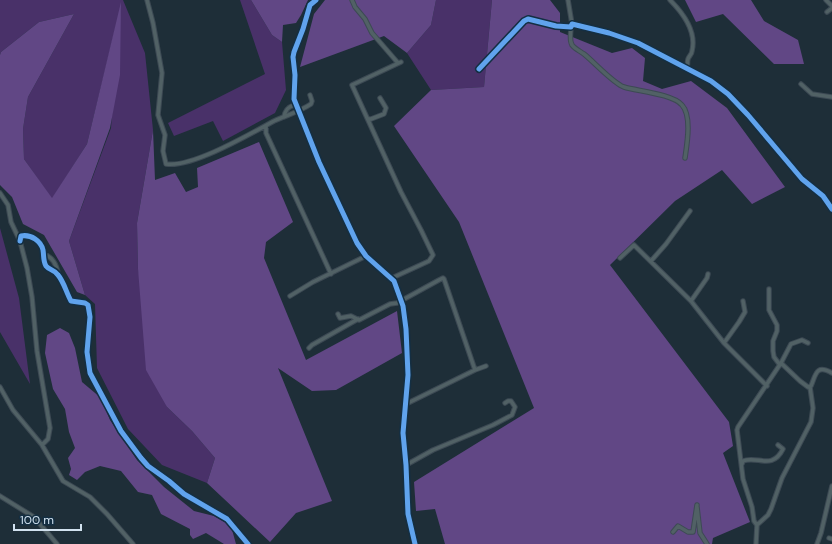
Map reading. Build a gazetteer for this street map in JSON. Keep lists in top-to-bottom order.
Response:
{
  "scale_bar": "100 m"
}
